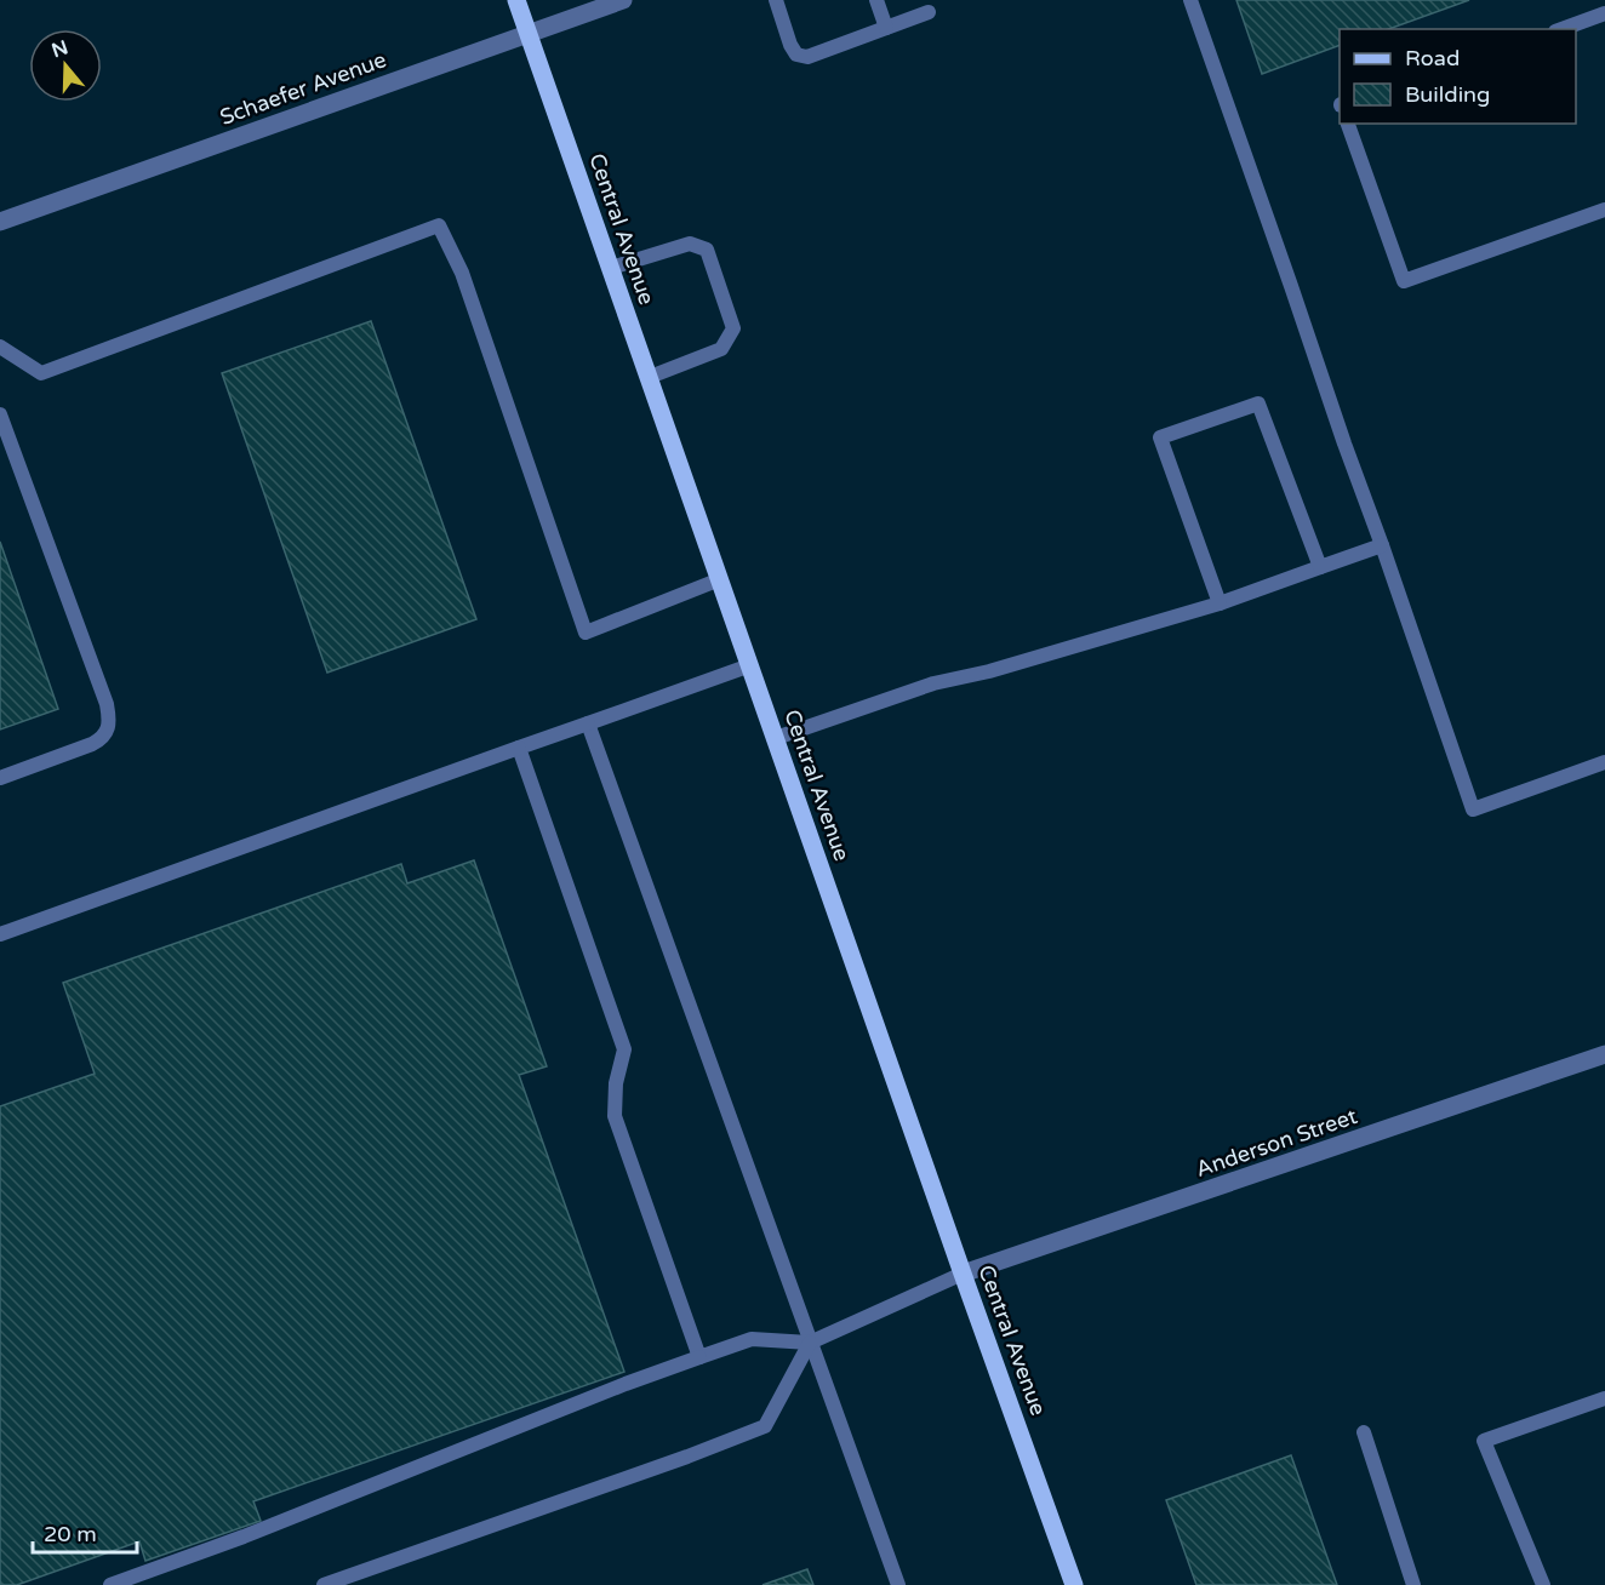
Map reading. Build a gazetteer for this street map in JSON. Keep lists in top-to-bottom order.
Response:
{
  "streets": {
    "main road": ["Central Avenue"],
    "street": ["Schaefer Avenue", "Anderson Street"]
  },
  "crossings": [
    ["Schaefer Avenue", "Central Avenue"],
    ["Central Avenue", "Anderson Street"]
  ],
  "legend": ["Road", "Building"],
  "scale_bar": "20 m",
  "north": "top"
}
